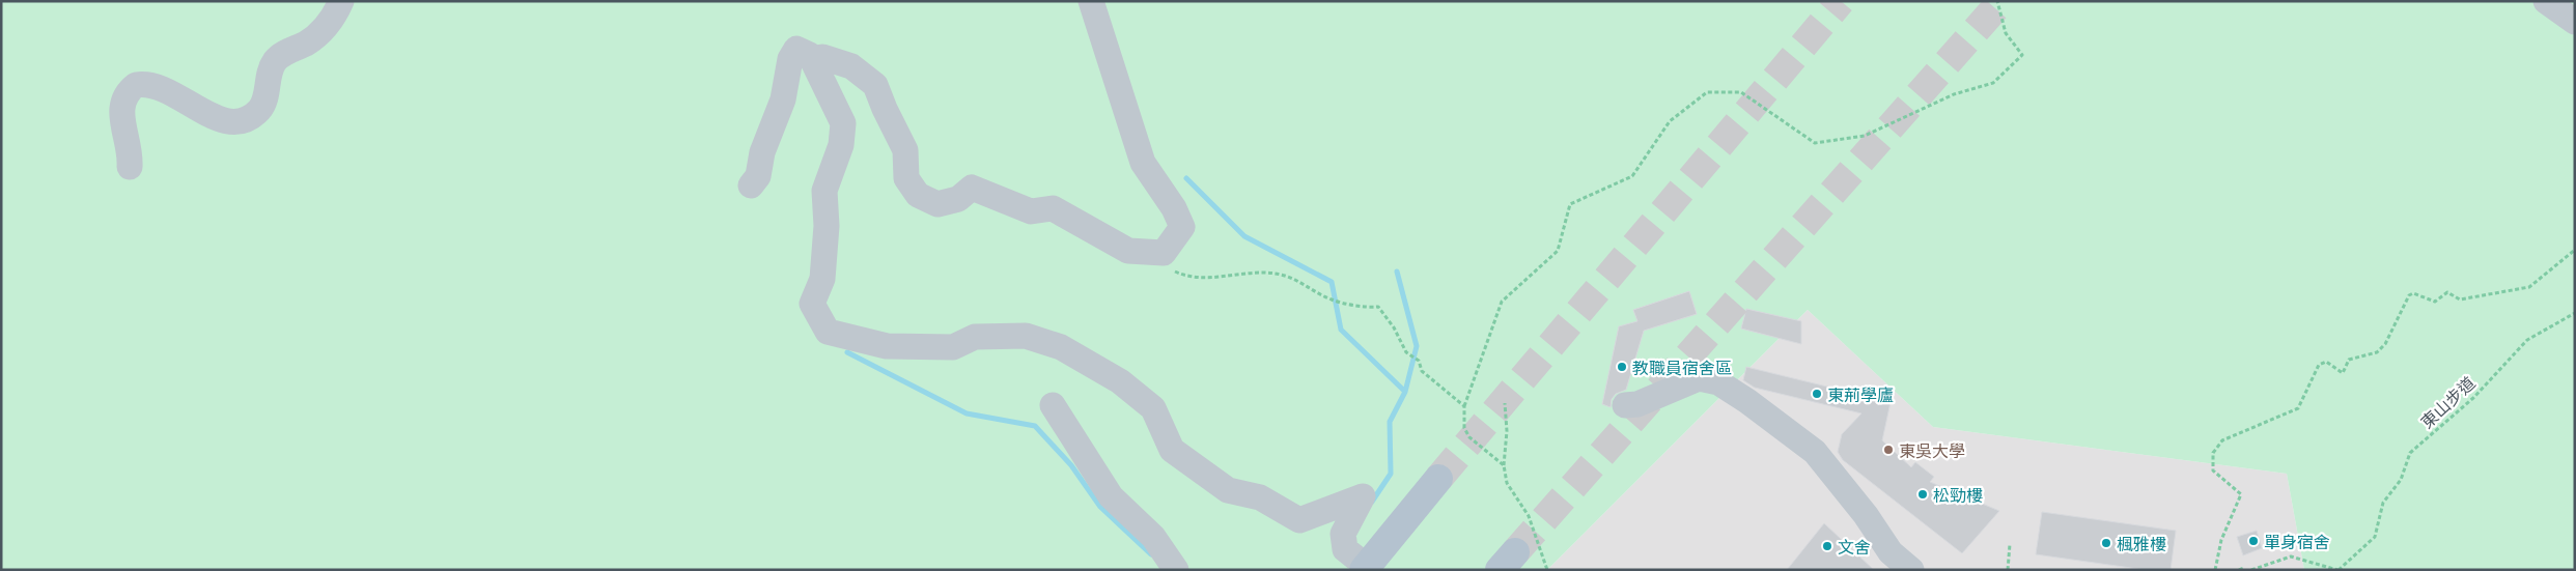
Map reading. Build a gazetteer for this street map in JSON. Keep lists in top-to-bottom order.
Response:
{
  "streets": {
    "path": ["東山步道"]
  },
  "places": [
    "教職員宿舍區",
    "東荊學廬",
    "東吳大學",
    "松勁樓",
    "單身宿舍",
    "楓雅樓",
    "文舍"
  ]
}
